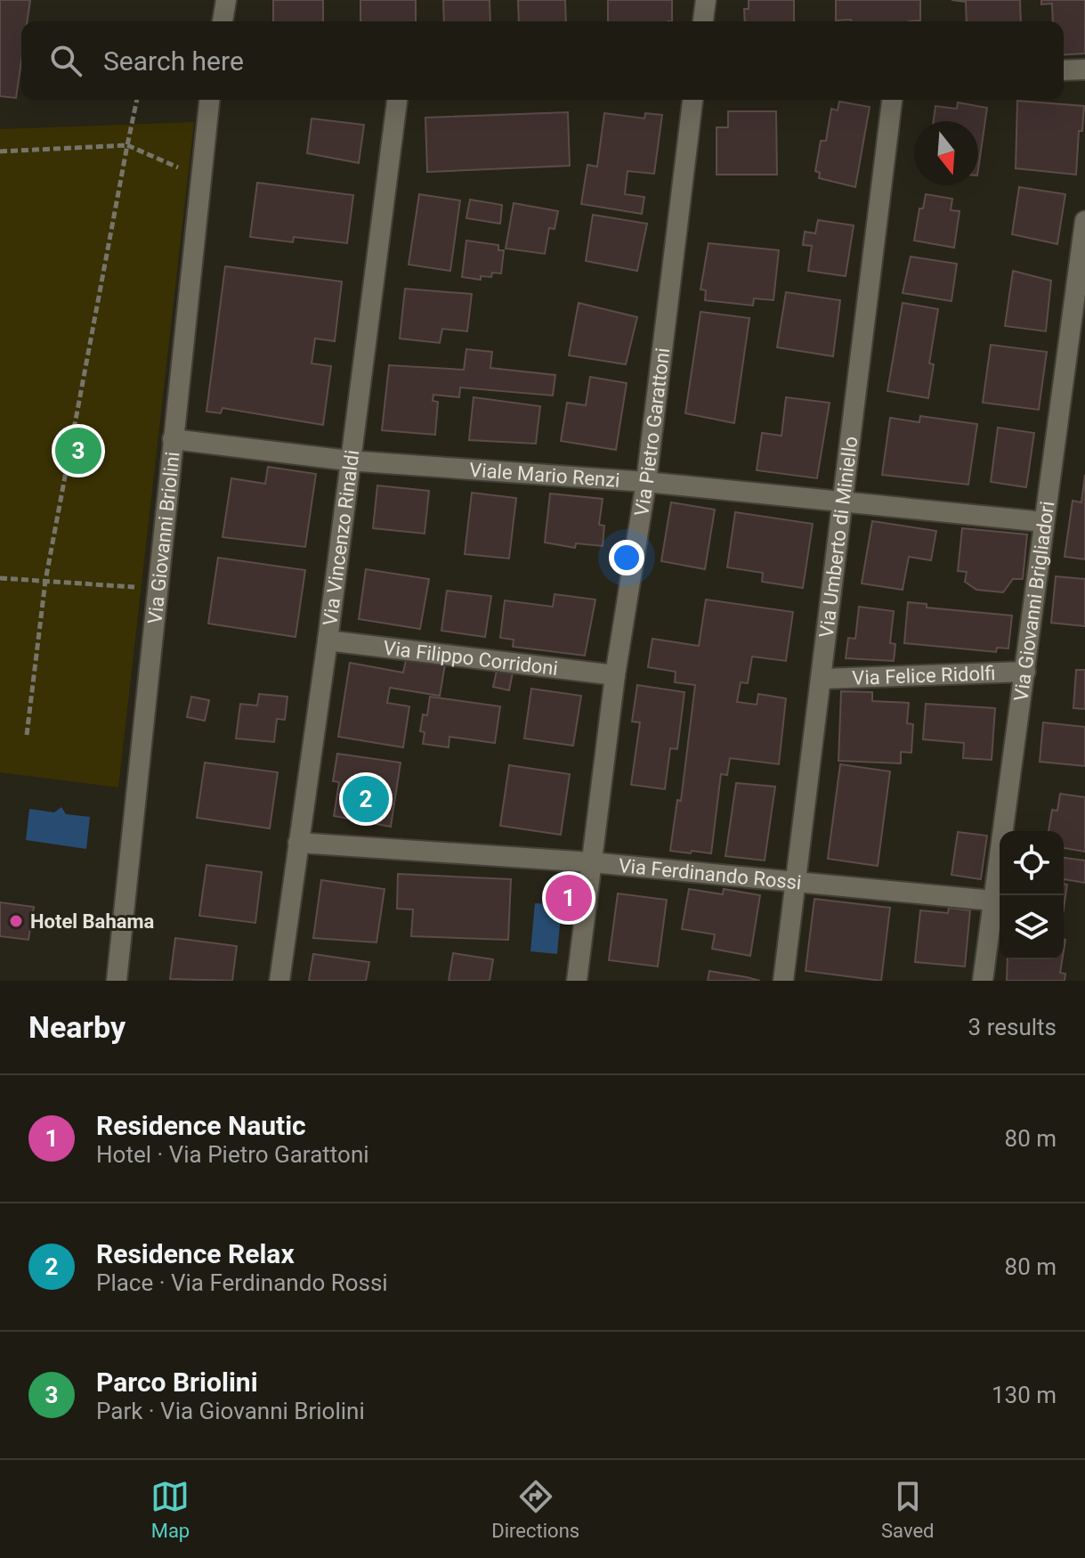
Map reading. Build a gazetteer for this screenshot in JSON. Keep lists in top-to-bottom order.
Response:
{
  "streets": {
    "street": [
      "Via Pietro Garattoni",
      "Viale Mario Renzi",
      "Via Giovanni Briolini",
      "Via Vincenzo Rinaldi",
      "Via Umberto di Miniello",
      "Via Giovanni Brigliadori",
      "Via Filippo Corridoni",
      "Via Felice Ridolfi",
      "Via Ferdinando Rossi"
    ]
  },
  "crossings": [
    ["Via Pietro Garattoni", "Viale Mario Renzi"],
    ["Via Pietro Garattoni", "Via Filippo Corridoni"],
    ["Via Pietro Garattoni", "Via Ferdinando Rossi"],
    ["Viale Mario Renzi", "Via Giovanni Briolini"],
    ["Viale Mario Renzi", "Via Vincenzo Rinaldi"],
    ["Viale Mario Renzi", "Via Umberto di Miniello"],
    ["Viale Mario Renzi", "Via Giovanni Brigliadori"],
    ["Via Vincenzo Rinaldi", "Via Filippo Corridoni"],
    ["Via Vincenzo Rinaldi", "Via Ferdinando Rossi"],
    ["Via Umberto di Miniello", "Via Felice Ridolfi"],
    ["Via Umberto di Miniello", "Via Ferdinando Rossi"],
    ["Via Giovanni Brigliadori", "Via Felice Ridolfi"],
    ["Via Giovanni Brigliadori", "Via Ferdinando Rossi"]
  ],
  "places": ["Hotel Bahama"],
  "north": "bottom",
  "page": {
    "search": "Search here",
    "pins": ["3", "2", "1"],
    "heading": ["Nearby", "3 results"],
    "list": [
      {
        "mark": "1",
        "name": "Residence Nautic",
        "note": "Hotel · Via Pietro Garattoni",
        "value": "80 m"
      },
      {
        "mark": "2",
        "name": "Residence Relax",
        "note": "Place · Via Ferdinando Rossi",
        "value": "80 m"
      },
      {
        "mark": "3",
        "name": "Parco Briolini",
        "note": "Park · Via Giovanni Briolini",
        "value": "130 m"
      }
    ],
    "nav": ["Map", "Directions", "Saved"]
  }
}
